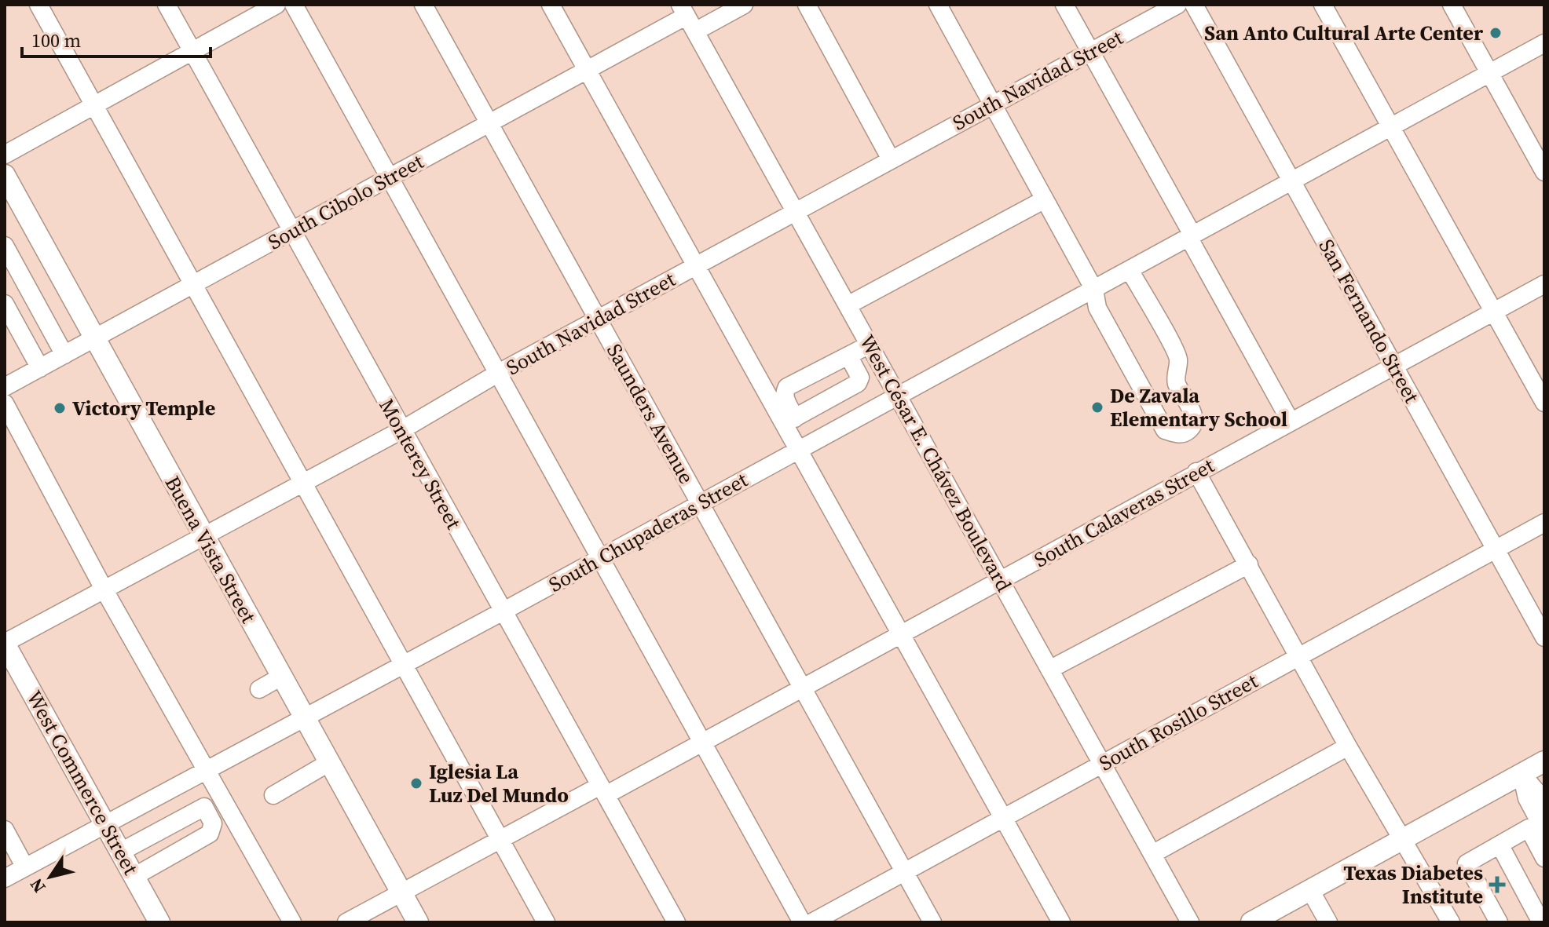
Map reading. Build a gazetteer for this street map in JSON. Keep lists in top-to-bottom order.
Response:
{
  "streets": {
    "main road": ["Buena Vista Street", "West Commerce Street"],
    "street": [
      "South Navidad Street",
      "South Cibolo Street",
      "San Fernando Street",
      "Saunders Avenue",
      "West César E. Chávez Boulevard",
      "Monterey Street",
      "South Calaveras Street",
      "South Chupaderas Street",
      "South Rosillo Street"
    ]
  },
  "crossings": [
    ["South Navidad Street", "Saunders Avenue"],
    ["South Navidad Street", "West César E. Chávez Boulevard"],
    ["South Navidad Street", "Monterey Street"],
    ["South Navidad Street", "Buena Vista Street"],
    ["South Navidad Street", "West Commerce Street"],
    ["South Cibolo Street", "Saunders Avenue"],
    ["South Cibolo Street", "West César E. Chávez Boulevard"],
    ["South Cibolo Street", "Monterey Street"],
    ["South Cibolo Street", "Buena Vista Street"],
    ["San Fernando Street", "South Calaveras Street"],
    ["San Fernando Street", "South Chupaderas Street"],
    ["San Fernando Street", "South Rosillo Street"],
    ["Saunders Avenue", "South Calaveras Street"],
    ["Saunders Avenue", "South Chupaderas Street"],
    ["Saunders Avenue", "South Rosillo Street"],
    ["West César E. Chávez Boulevard", "South Calaveras Street"],
    ["West César E. Chávez Boulevard", "South Chupaderas Street"],
    ["West César E. Chávez Boulevard", "South Rosillo Street"],
    ["Monterey Street", "South Calaveras Street"],
    ["Monterey Street", "South Chupaderas Street"],
    ["South Calaveras Street", "Buena Vista Street"],
    ["South Chupaderas Street", "Buena Vista Street"],
    ["South Chupaderas Street", "West Commerce Street"]
  ],
  "places": {
    "other": [
      "San Anto Cultural Arte Center",
      "De Zavala Elementary School",
      "Victory Temple",
      "Iglesia La Luz Del Mundo"
    ],
    "health": ["Texas Diabetes Institute"]
  },
  "scale_bar": "100 m",
  "north": "bottom left"
}
